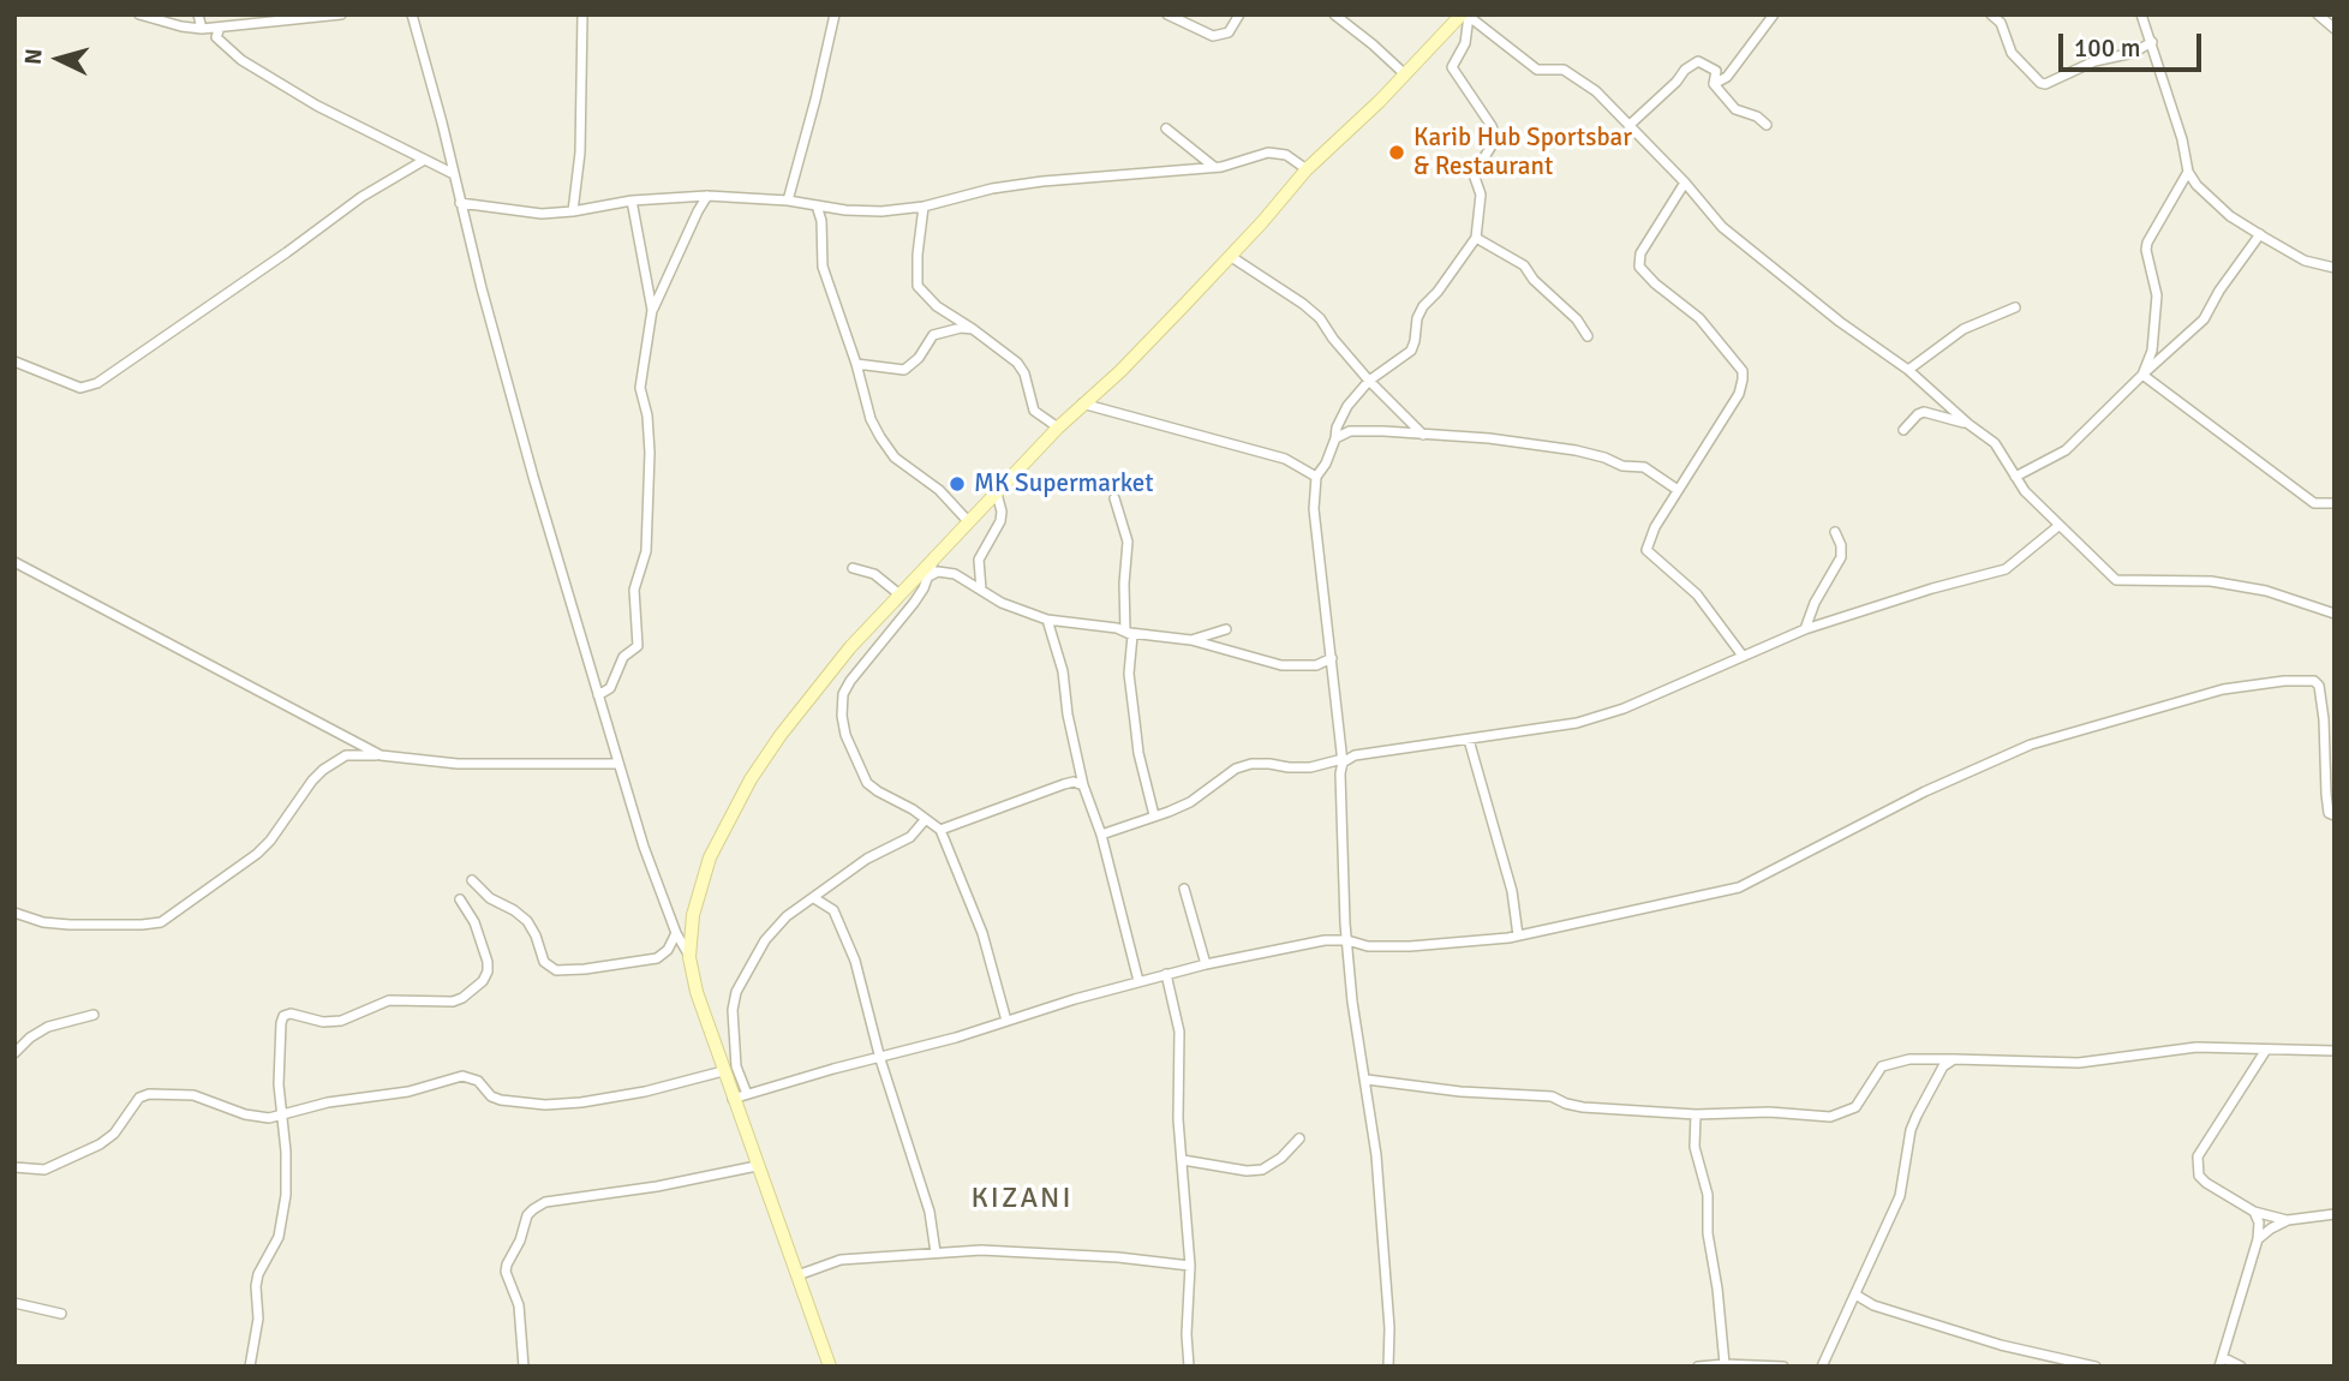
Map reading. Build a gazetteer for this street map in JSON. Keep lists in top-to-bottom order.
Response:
{
  "districts": ["KIZANI"],
  "places": ["Karib Hub Sportsbar & Restaurant", "MK Supermarket"],
  "scale_bar": "100 m",
  "north": "left"
}
